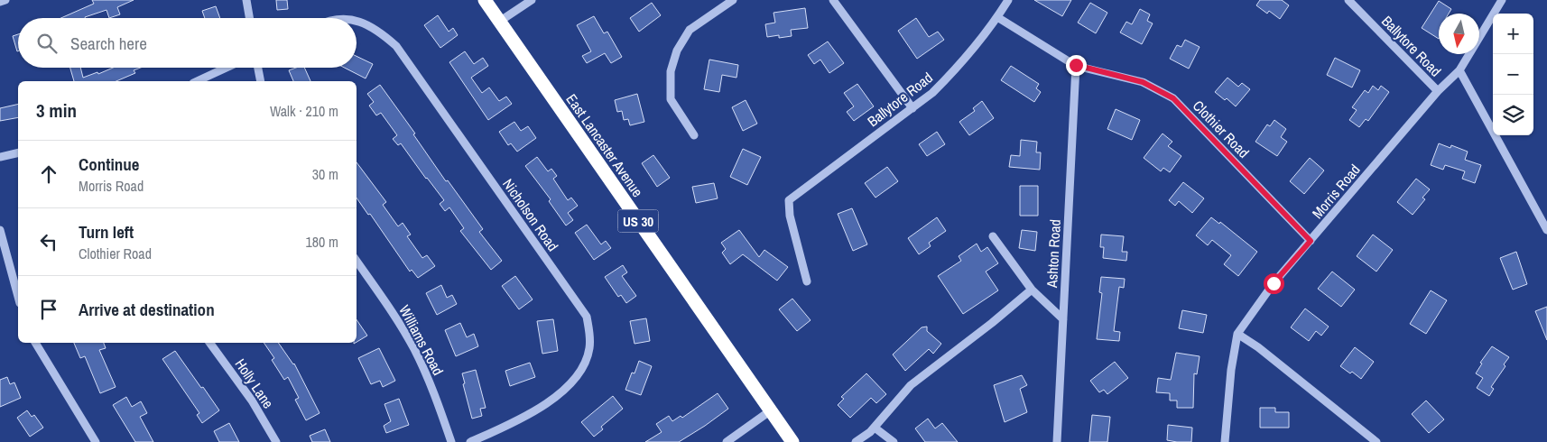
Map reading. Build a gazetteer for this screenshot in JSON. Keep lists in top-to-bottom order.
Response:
{
  "streets": {
    "highway": ["East Lancaster Avenue", "US 30"],
    "street": [
      "Ballytore Road",
      "Clothier Road",
      "Morris Road",
      "Nicholson Road",
      "Ashton Road",
      "Williams Road",
      "Holly Lane"
    ]
  },
  "crossings": [
    ["Ballytore Road", "Clothier Road"],
    ["Ballytore Road", "Morris Road"],
    ["Clothier Road", "Morris Road"],
    ["Clothier Road", "Ashton Road"]
  ],
  "north": "bottom",
  "page": {
    "map_buttons": ["+", "−"],
    "search": "Search here",
    "heading": ["3 min", "Walk · 210 m"],
    "list": [
      ["Continue", "Morris Road", "30 m"],
      ["Turn left", "Clothier Road", "180 m"],
      "Arrive at destination"
    ]
  }
}
